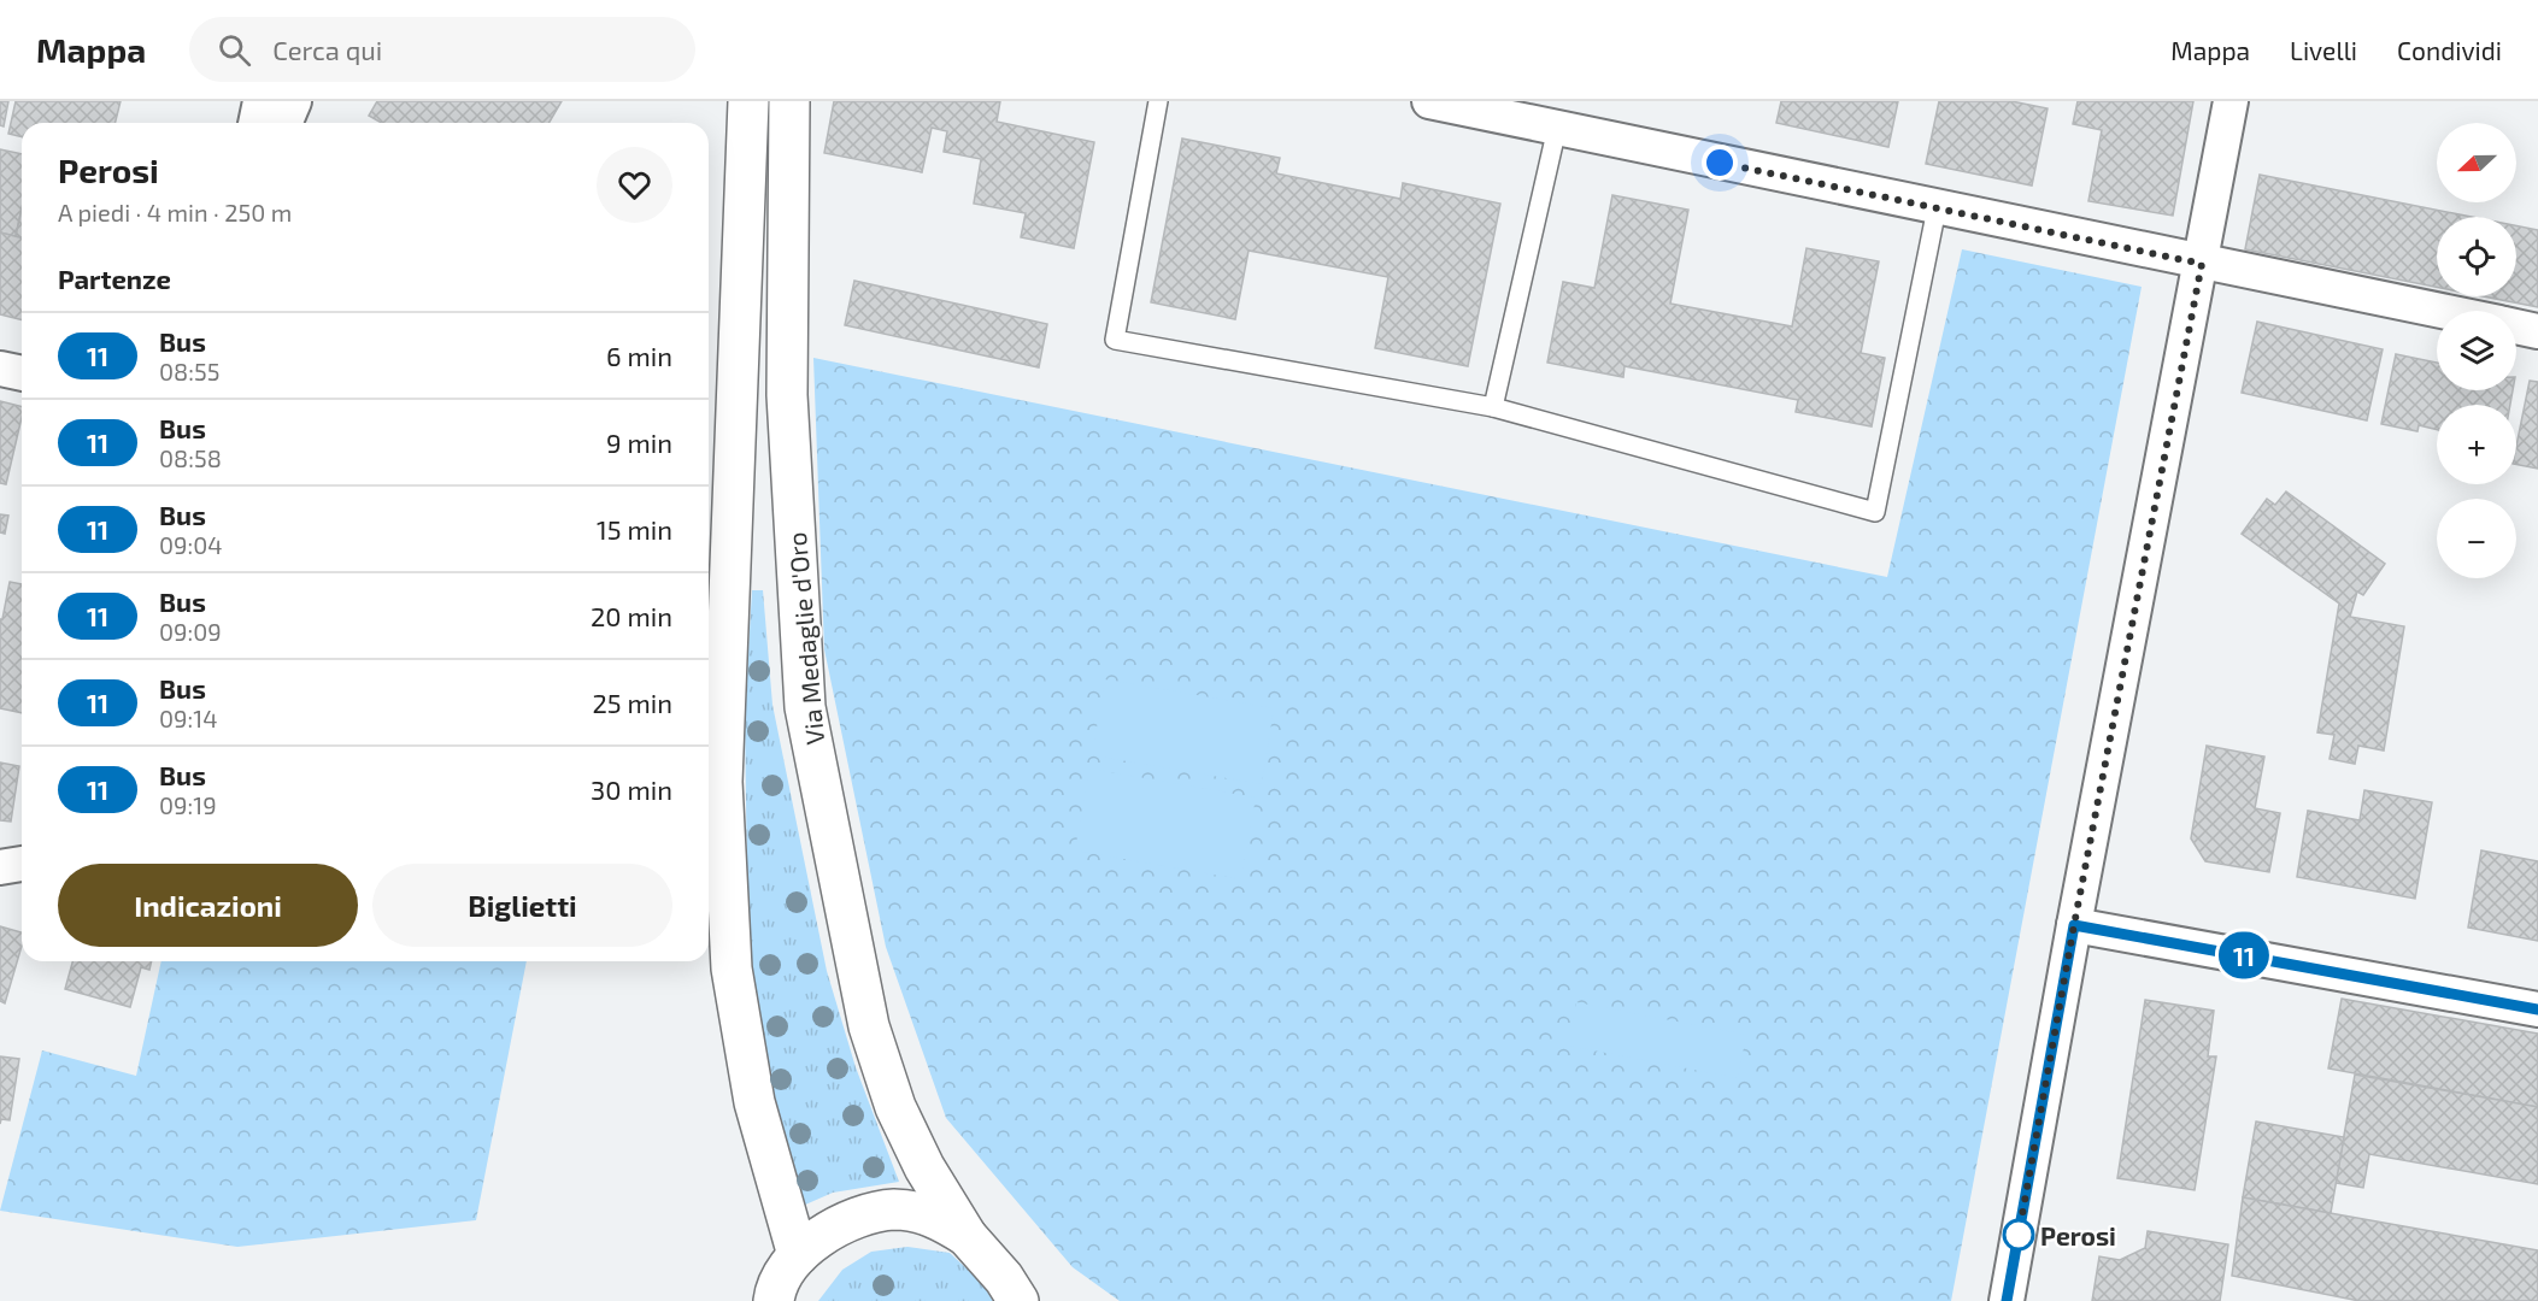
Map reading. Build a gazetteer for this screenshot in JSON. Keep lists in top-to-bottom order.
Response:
{
  "streets": {
    "street": ["Via Medaglie d'Oro"]
  },
  "places": ["Perosi"],
  "lines": ["bus line 11"],
  "north": "left",
  "page": {
    "header": "Mappa",
    "search": "Cerca qui",
    "nav": ["Mappa", "Livelli", "Condividi"],
    "on_map": "11",
    "map_buttons": ["+", "−"],
    "heading": [
      ["Perosi", "A piedi · 4 min · 250 m"],
      "Partenze"
    ],
    "list": [
      {
        "mark": "11",
        "name": "Bus",
        "note": "08:55",
        "value": "6 min"
      },
      {
        "mark": "11",
        "name": "Bus",
        "note": "08:58",
        "value": "9 min"
      },
      {
        "mark": "11",
        "name": "Bus",
        "note": "09:04",
        "value": "15 min"
      },
      {
        "mark": "11",
        "name": "Bus",
        "note": "09:09",
        "value": "20 min"
      },
      {
        "mark": "11",
        "name": "Bus",
        "note": "09:14",
        "value": "25 min"
      },
      {
        "mark": "11",
        "name": "Bus",
        "note": "09:19",
        "value": "30 min"
      }
    ],
    "buttons": ["Indicazioni", "Biglietti"]
  }
}
